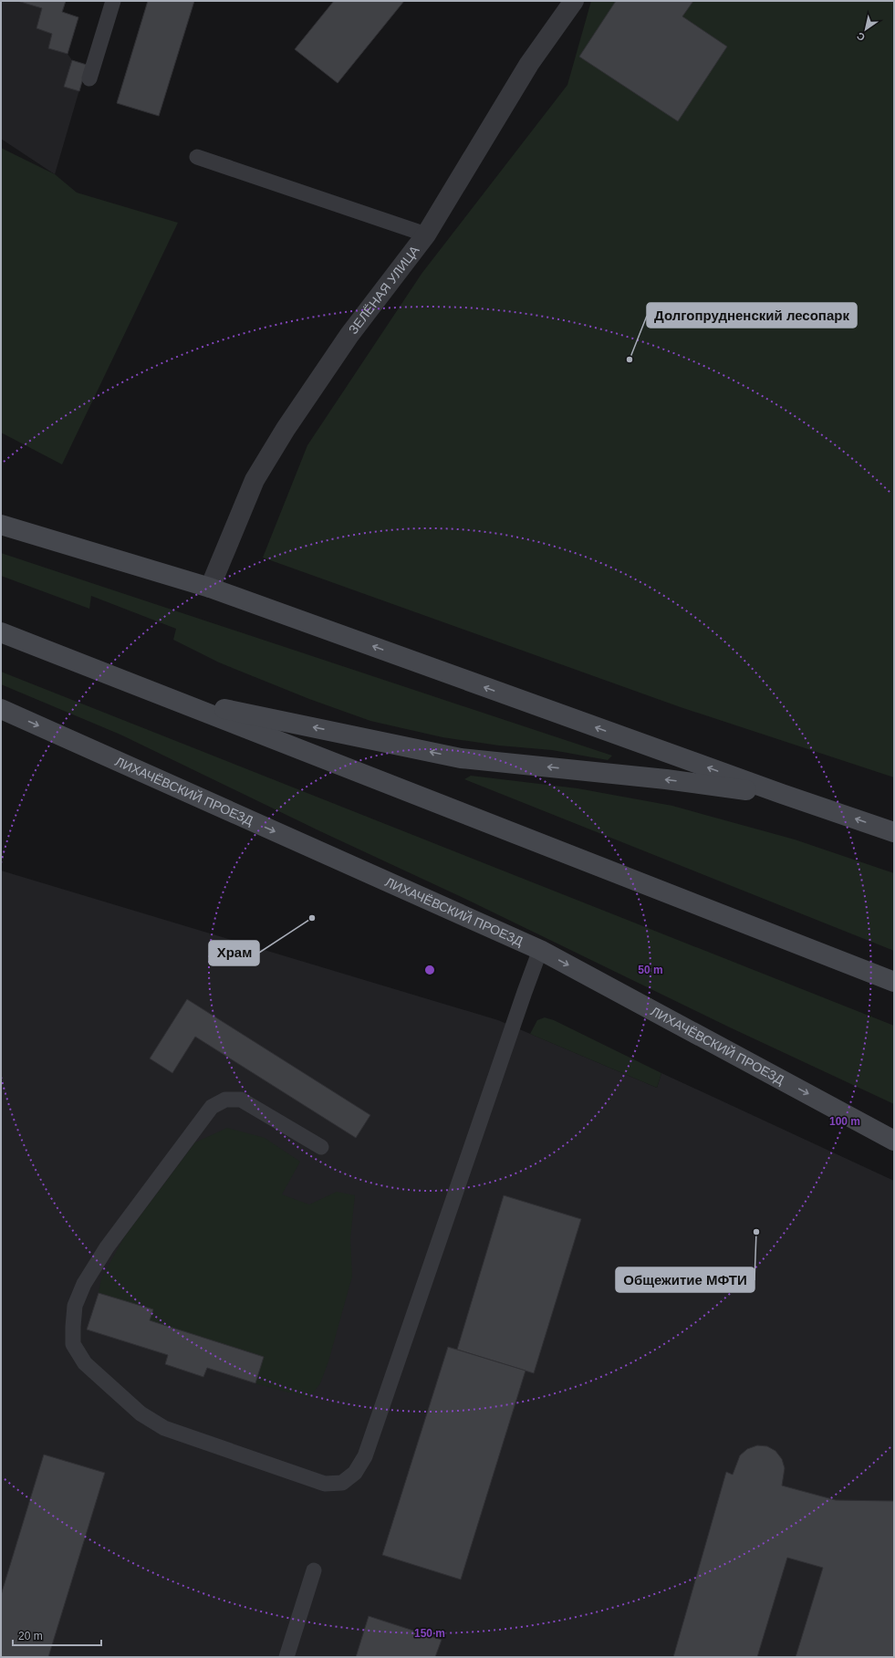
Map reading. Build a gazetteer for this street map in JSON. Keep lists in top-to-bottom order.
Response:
{
  "streets": {
    "main road": ["ЛИХАЧЁВСКИЙ ПРОЕЗД"],
    "street": ["ЗЕЛЁНАЯ УЛИЦА"]
  },
  "places": ["Долгопрудненский лесопарк", "Храм", "Общежитие МФТИ"],
  "scale_bar": "20 m",
  "north": "bottom left",
  "rings": ["50 m", "100 m", "150 m"]
}
